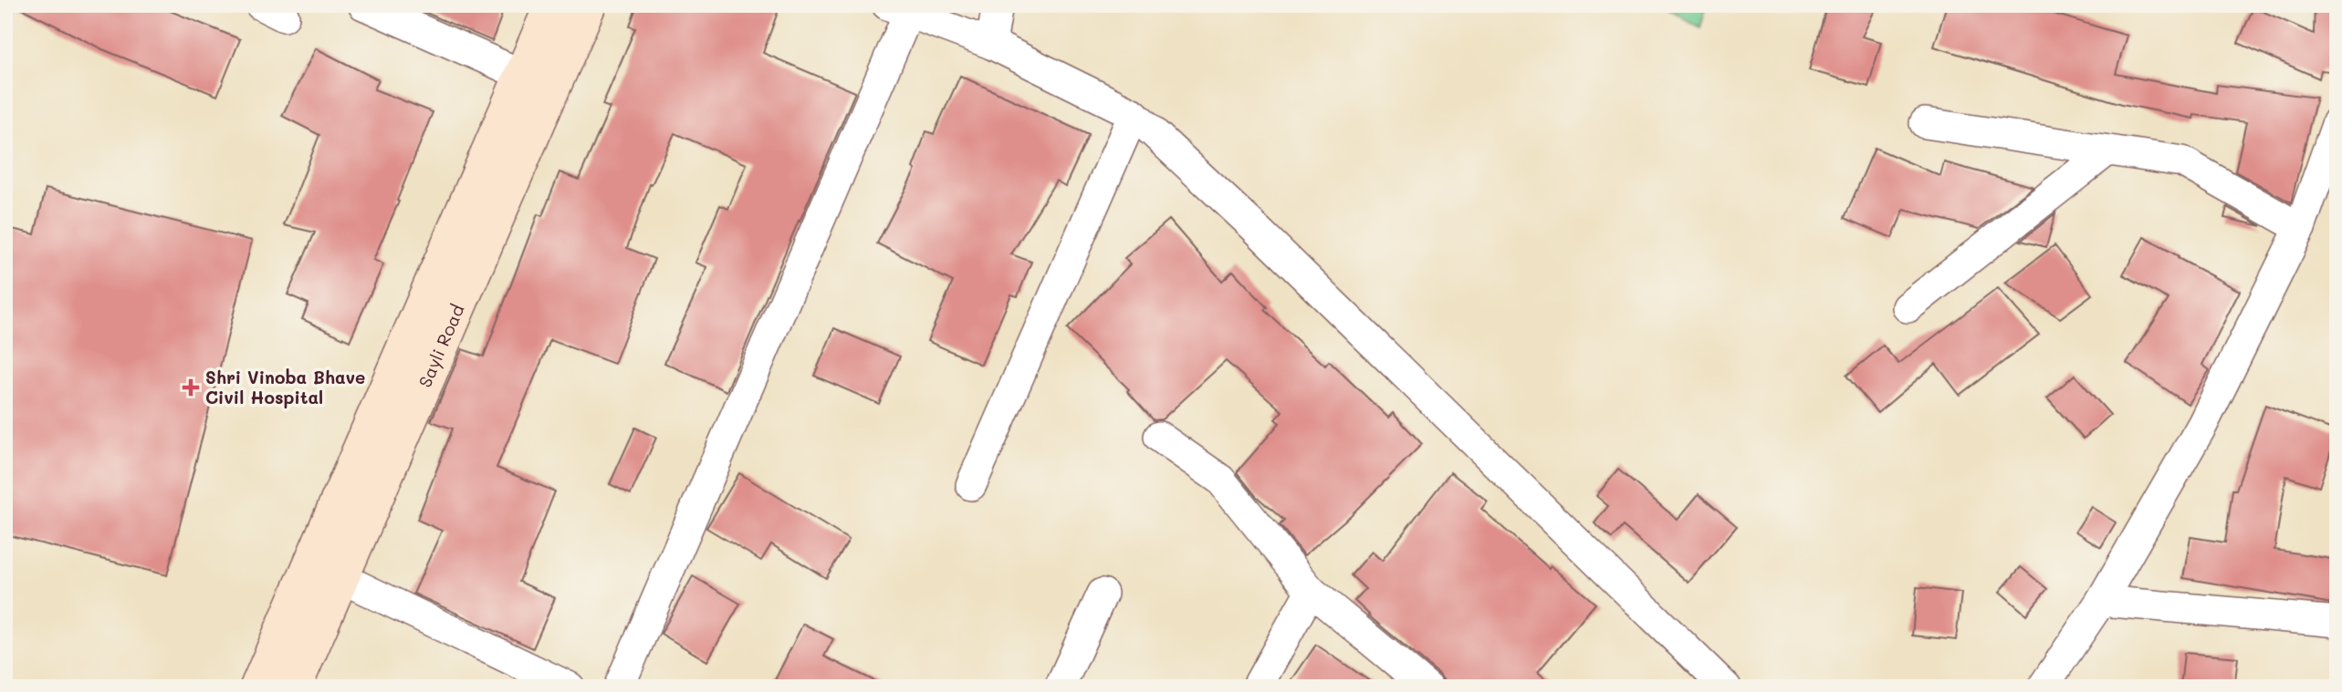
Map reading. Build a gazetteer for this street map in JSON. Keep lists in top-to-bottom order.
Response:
{
  "streets": {
    "main road": ["Sayli Road"]
  },
  "places": {
    "health": ["Shri Vinoba Bhave Civil Hospital"]
  }
}
